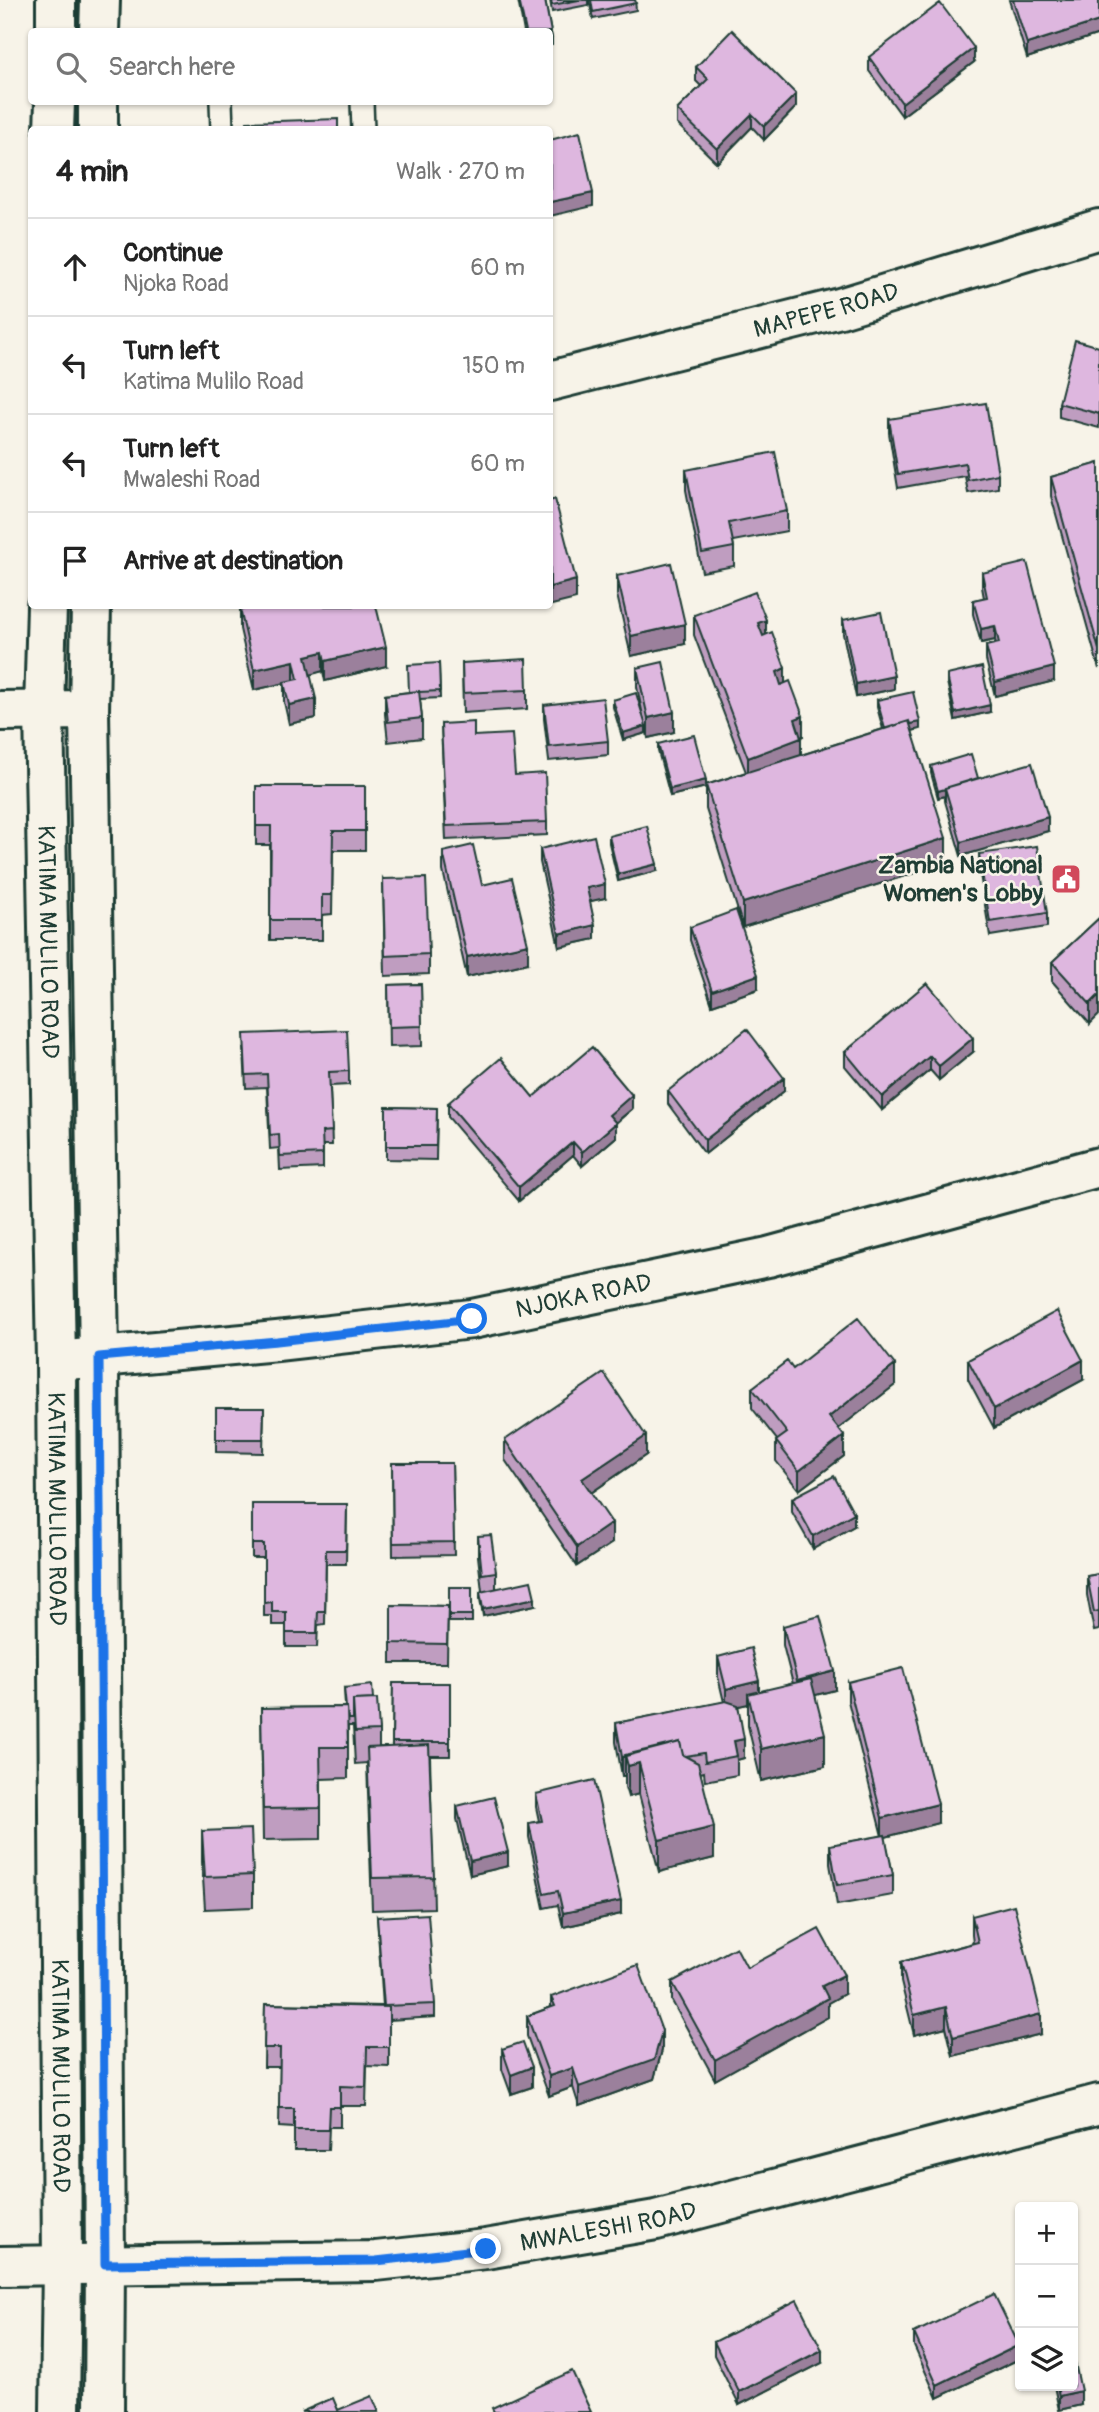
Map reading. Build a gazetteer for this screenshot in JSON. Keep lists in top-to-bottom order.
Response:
{
  "streets": {
    "main road": [
      "MAPEPE ROAD",
      "KATIMA MULILO ROAD",
      "NJOKA ROAD",
      "MWALESHI ROAD"
    ]
  },
  "crossings": [
    ["KATIMA MULILO ROAD", "NJOKA ROAD"],
    ["KATIMA MULILO ROAD", "MWALESHI ROAD"]
  ],
  "places": {
    "public building": ["Zambia National Women's Lobby"]
  },
  "page": {
    "search": "Search here",
    "heading": ["4 min", "Walk · 270 m"],
    "list": [
      ["Continue", "Njoka Road", "60 m"],
      ["Turn left", "Katima Mulilo Road", "150 m"],
      ["Turn left", "Mwaleshi Road", "60 m"],
      "Arrive at destination"
    ],
    "map_buttons": ["+", "−"]
  }
}
